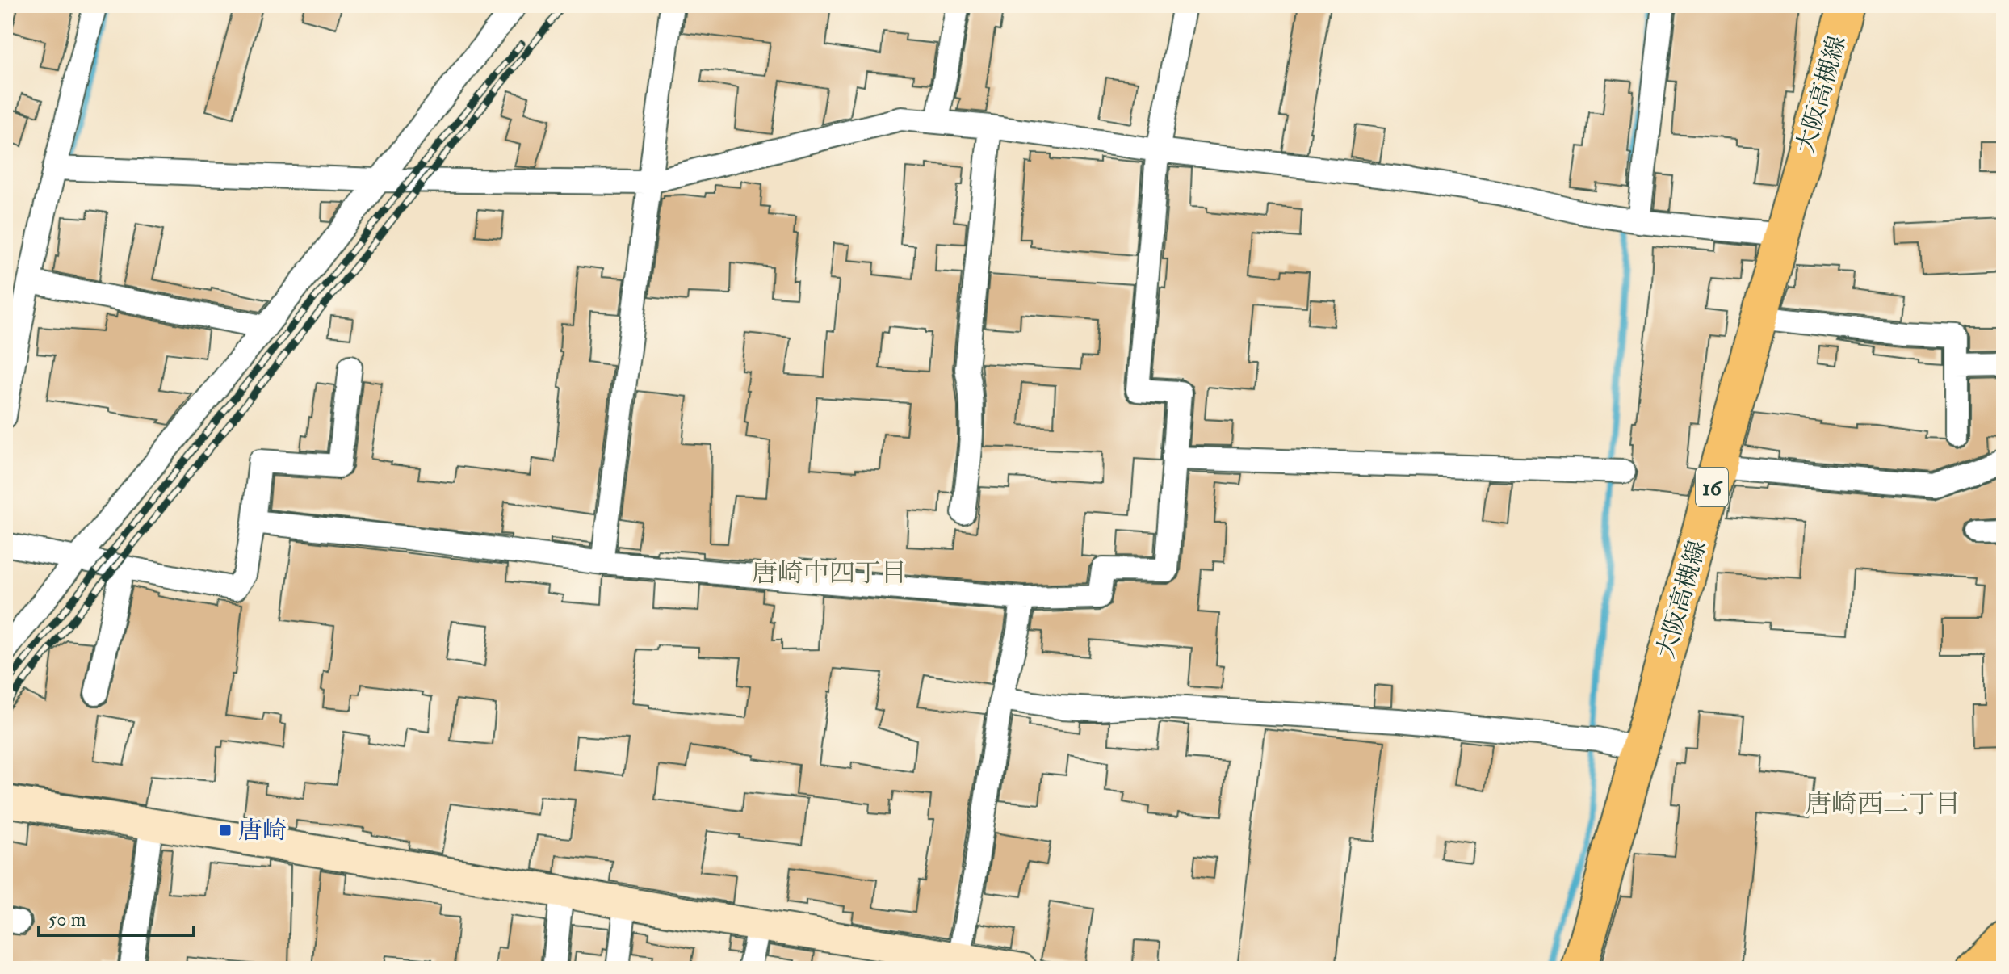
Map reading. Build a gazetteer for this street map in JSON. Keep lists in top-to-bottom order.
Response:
{
  "streets": {
    "main road": ["大阪高槻線", "16"]
  },
  "districts": ["唐崎中四丁目", "唐崎西二丁目"],
  "places": {
    "transit": ["唐崎"]
  },
  "scale_bar": "50 m"
}
